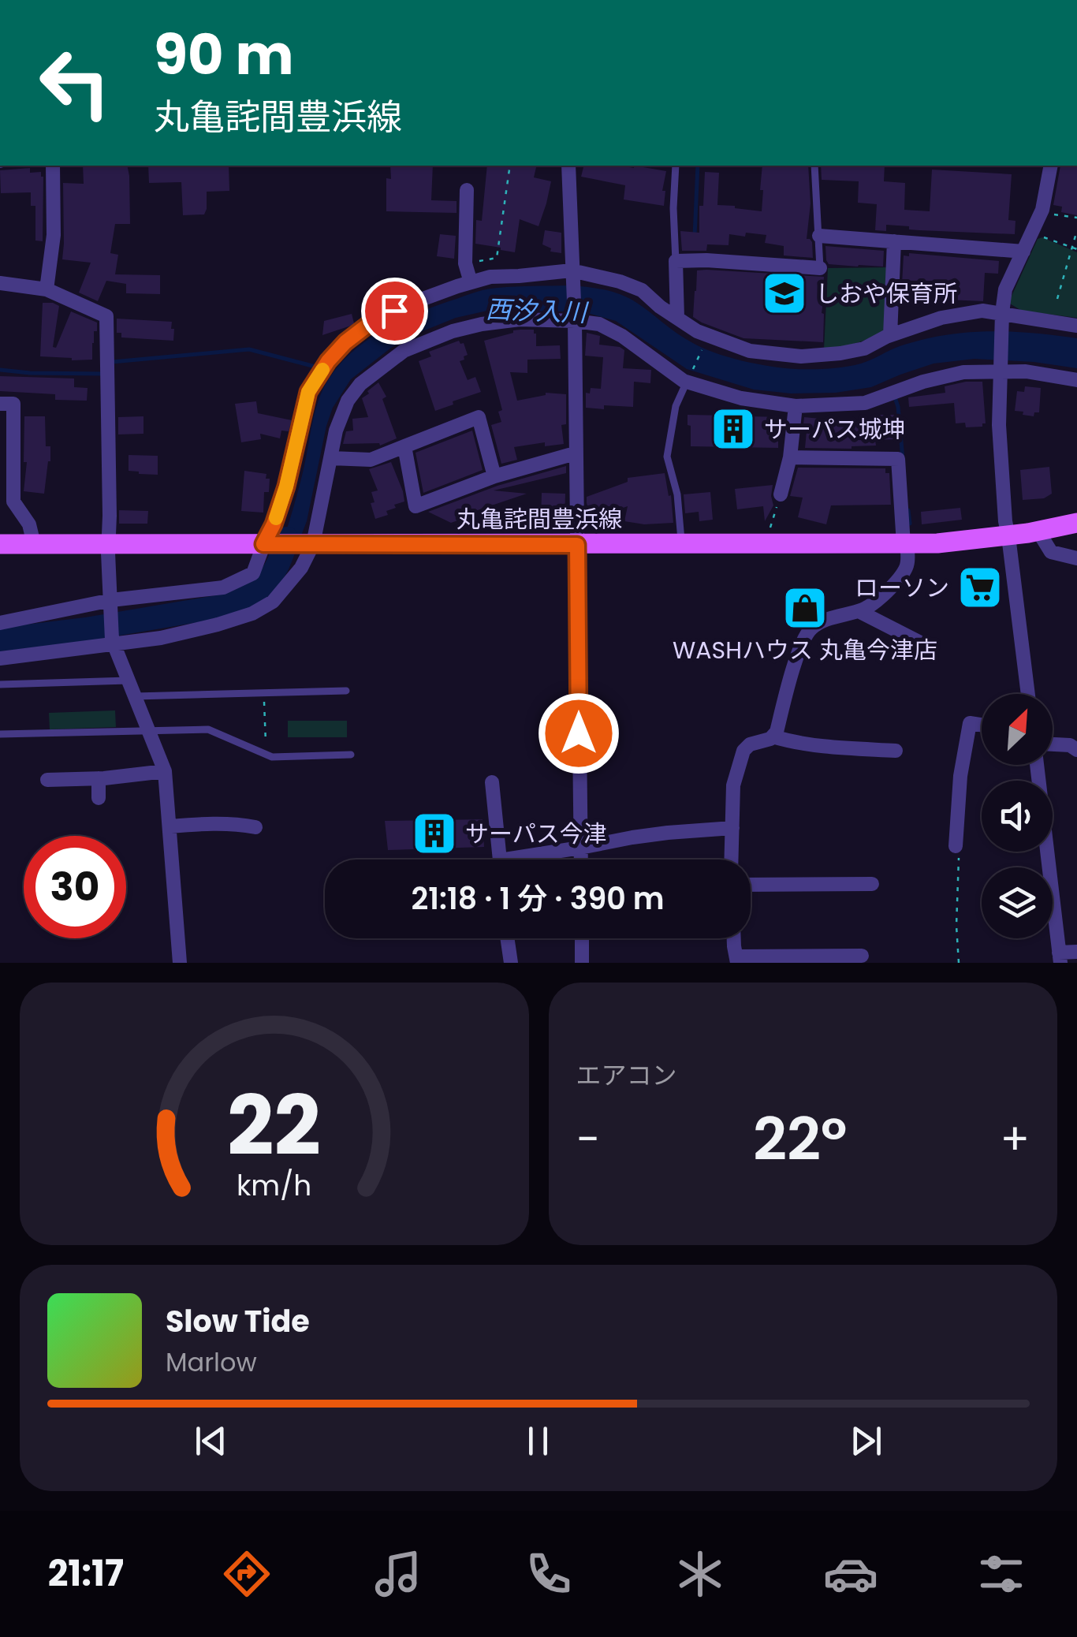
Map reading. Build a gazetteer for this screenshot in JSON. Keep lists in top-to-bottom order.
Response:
{
  "streets": {
    "main road": ["丸亀詫間豊浜線"]
  },
  "water": ["西汐入川"],
  "places": {
    "school or university": ["しおや保育所"],
    "building": ["サーパス城坤", "サーパス今津"],
    "supermarket": ["ローソン"],
    "shop": ["WASHハウス 丸亀今津店"]
  },
  "north": "top right",
  "page": {
    "turn": ["90 m", "丸亀詫間豊浜線"],
    "limit": "30",
    "trip": "21:18 · 1 分 · 390 m",
    "tile": "エアコン",
    "heat": ["−", "22°", "+"],
    "song": ["Slow Tide", "Marlow"],
    "tabs": "21:17",
    "gauge": ["22", "km/h"]
  }
}
